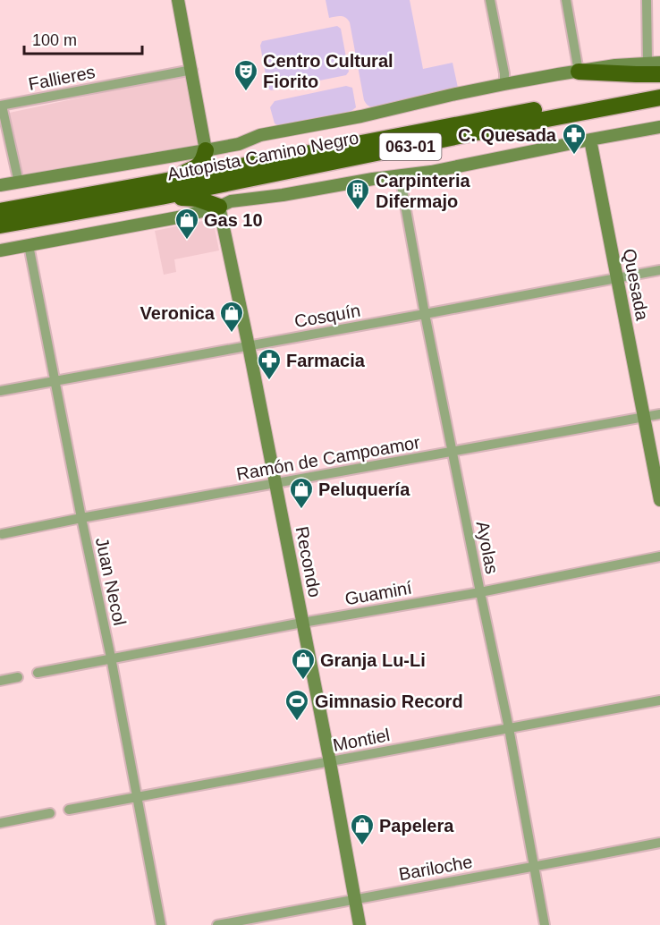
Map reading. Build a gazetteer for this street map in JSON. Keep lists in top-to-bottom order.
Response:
{
  "streets": {
    "highway": ["063-01", "Autopista Camino Negro"],
    "street": [
      "Fallieres",
      "Quesada",
      "Cosquín",
      "Ramón de Campoamor",
      "Ayolas",
      "Recondo",
      "Juan Necol",
      "Guaminí",
      "Montiel",
      "Bariloche"
    ]
  },
  "crossings": [
    ["Quesada", "Cosquín"],
    ["Quesada", "Ramón de Campoamor"],
    ["Cosquín", "Ayolas"],
    ["Cosquín", "Recondo"],
    ["Cosquín", "Juan Necol"],
    ["Ramón de Campoamor", "Ayolas"],
    ["Ramón de Campoamor", "Recondo"],
    ["Ramón de Campoamor", "Juan Necol"],
    ["Ayolas", "Guaminí"],
    ["Ayolas", "Montiel"],
    ["Ayolas", "Bariloche"],
    ["Recondo", "Guaminí"],
    ["Recondo", "Montiel"],
    ["Recondo", "Bariloche"],
    ["Juan Necol", "Guaminí"],
    ["Juan Necol", "Montiel"]
  ],
  "places": {
    "theatre": ["Centro Cultural Fiorito"],
    "pharmacy": ["C. Quesada", "Farmacia"],
    "building": ["Carpinteria Difermajo"],
    "shop": [
      "Gas 10",
      "Veronica",
      "Peluquería",
      "Granja Lu-Li",
      "Papelera"
    ],
    "sports": ["Gimnasio Record"]
  },
  "scale_bar": "100 m"
}
